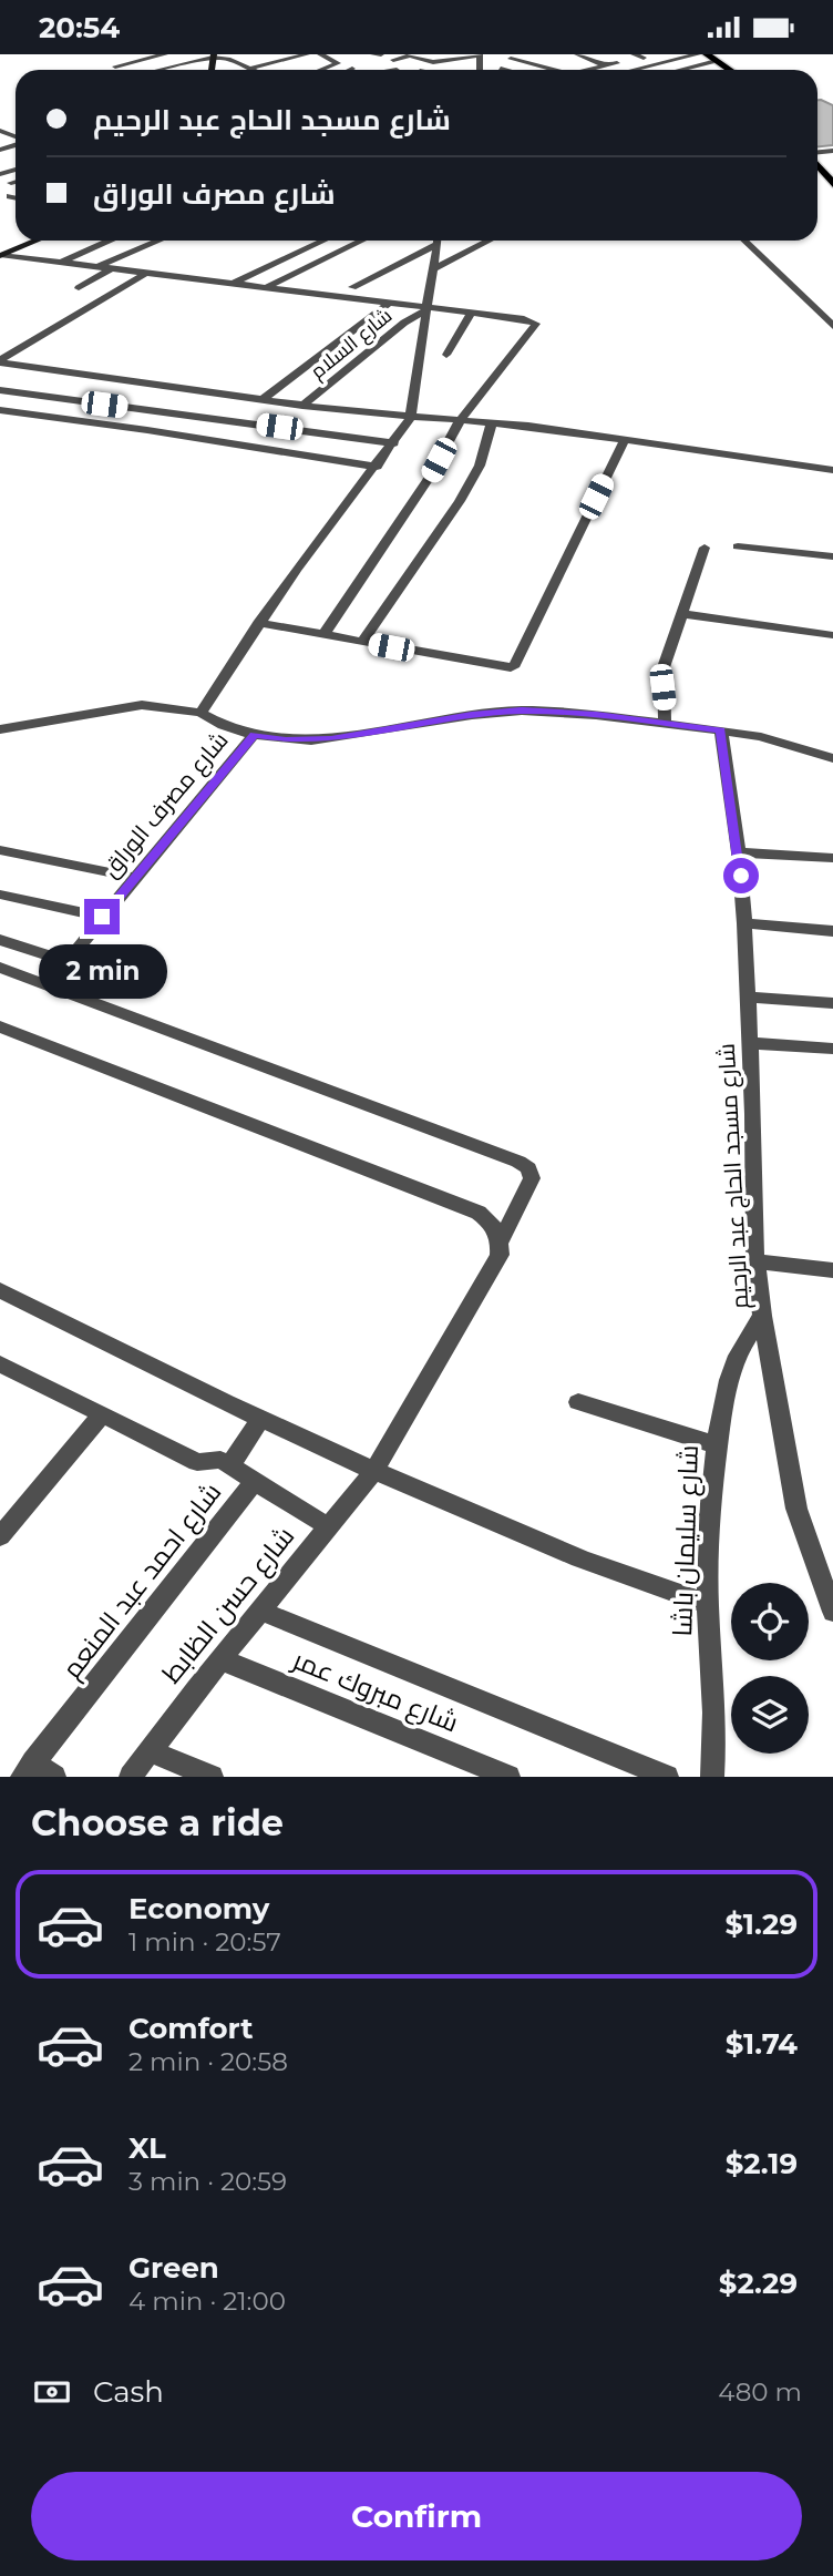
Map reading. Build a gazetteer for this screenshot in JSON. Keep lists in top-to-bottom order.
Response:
{
  "streets": {
    "street": [
      "شارع السلام",
      "شارع مصرف الوراق",
      "شارع مسجد الحاج عبد الرحيم",
      "شارع سليمان باشا",
      "شارع احمد عبد المنعم",
      "شارع حسن الظابط",
      "شارع مبروك عمر"
    ]
  },
  "crossings": [
    ["شارع مسجد الحاج عبد الرحيم", "شارع سليمان باشا"],
    ["شارع حسن الظابط", "شارع مبروك عمر"]
  ],
  "page": {
    "status": "20:54",
    "banner": ["شارع مسجد الحاج عبد الرحيم", "شارع مصرف الوراق"],
    "bubble": "2 min",
    "heading": "Choose a ride",
    "list": [
      {
        "name": "Economy",
        "note": "1 min · 20:57",
        "value": "$1.29"
      },
      {
        "name": "Comfort",
        "note": "2 min · 20:58",
        "value": "$1.74"
      },
      {
        "name": "XL",
        "note": "3 min · 20:59",
        "value": "$2.19"
      },
      {
        "name": "Green",
        "note": "4 min · 21:00",
        "value": "$2.29"
      }
    ],
    "pay": ["Cash", "480 m"],
    "buttons": "Confirm"
  }
}
